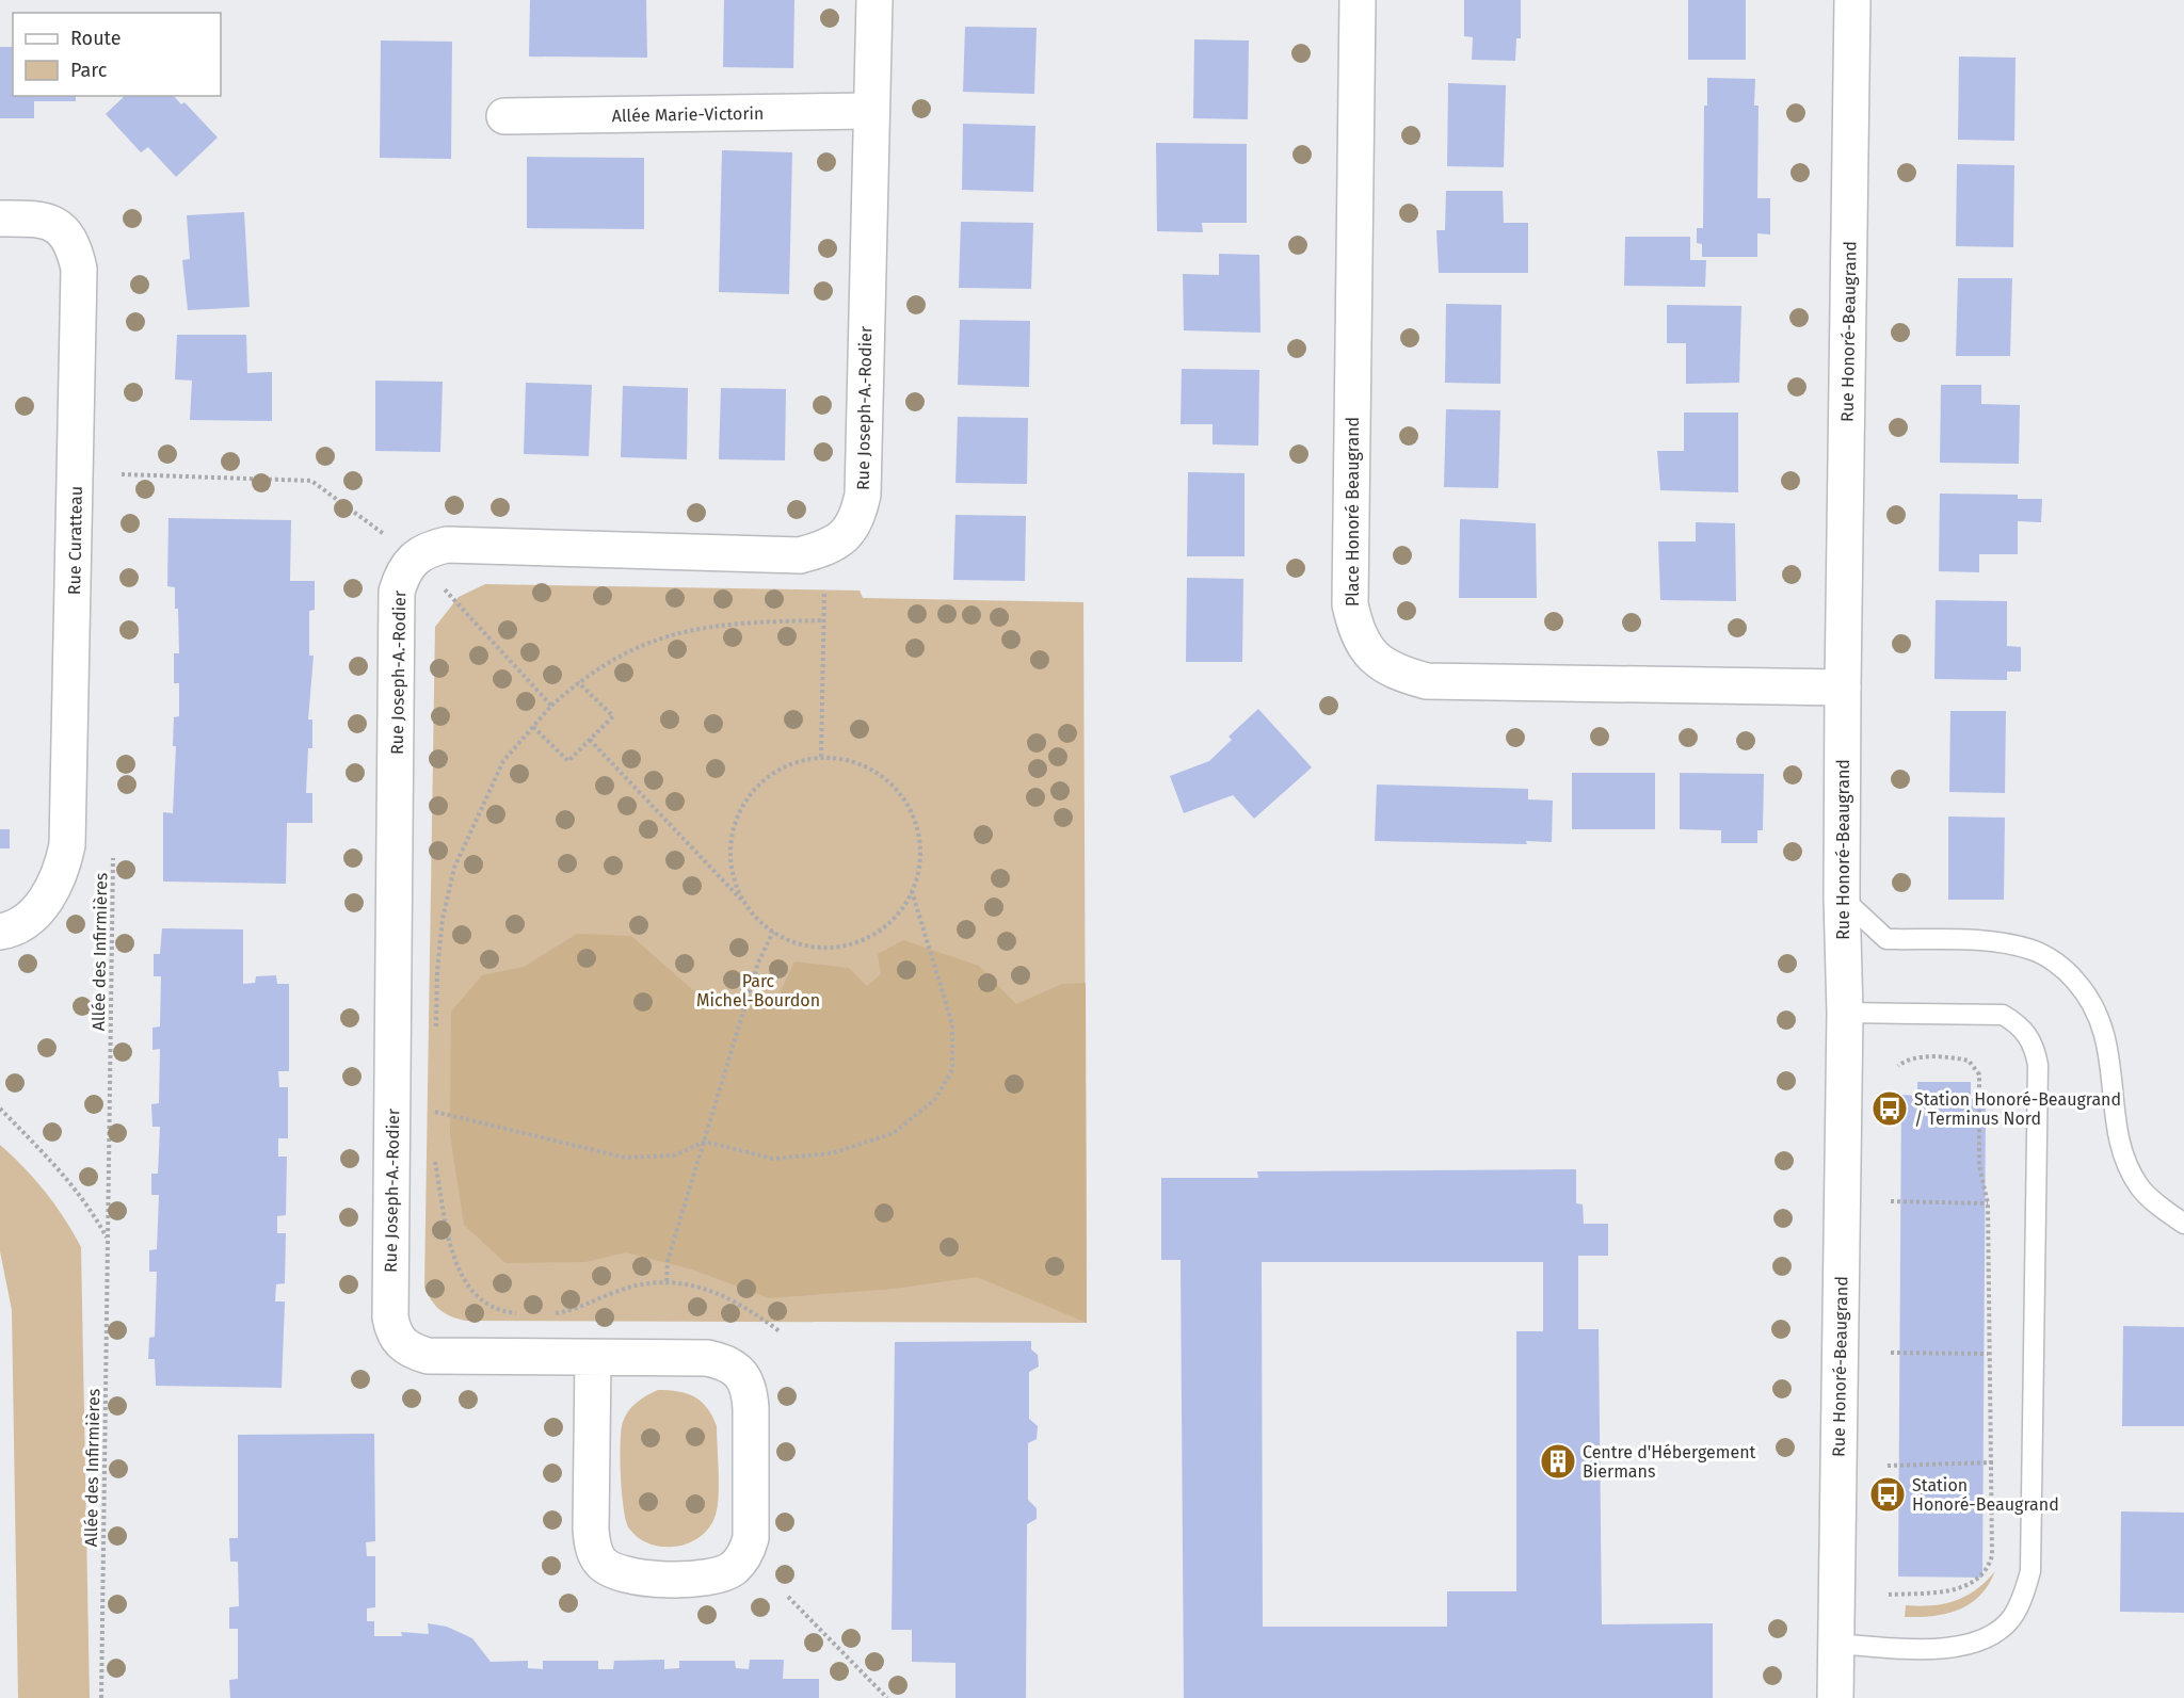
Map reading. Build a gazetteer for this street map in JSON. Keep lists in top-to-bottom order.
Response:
{
  "streets": {
    "street": [
      "Allée Marie-Victorin",
      "Rue Honoré-Beaugrand",
      "Rue Joseph-A.-Rodier",
      "Place Honoré Beaugrand",
      "Rue Curatteau"
    ],
    "path": ["Allée des Infirmières"]
  },
  "crossings": [
    ["Allée Marie-Victorin", "Rue Joseph-A.-Rodier"],
    ["Rue Honoré-Beaugrand", "Place Honoré Beaugrand"]
  ],
  "parks": ["Parc Michel-Bourdon"],
  "places": {
    "bus stop": ["Station Honoré-Beaugrand / Terminus Nord", "Station Honoré-Beaugrand"],
    "building": ["Centre d'Hébergement Biermans"]
  },
  "legend": ["Route", "Parc"]
}
